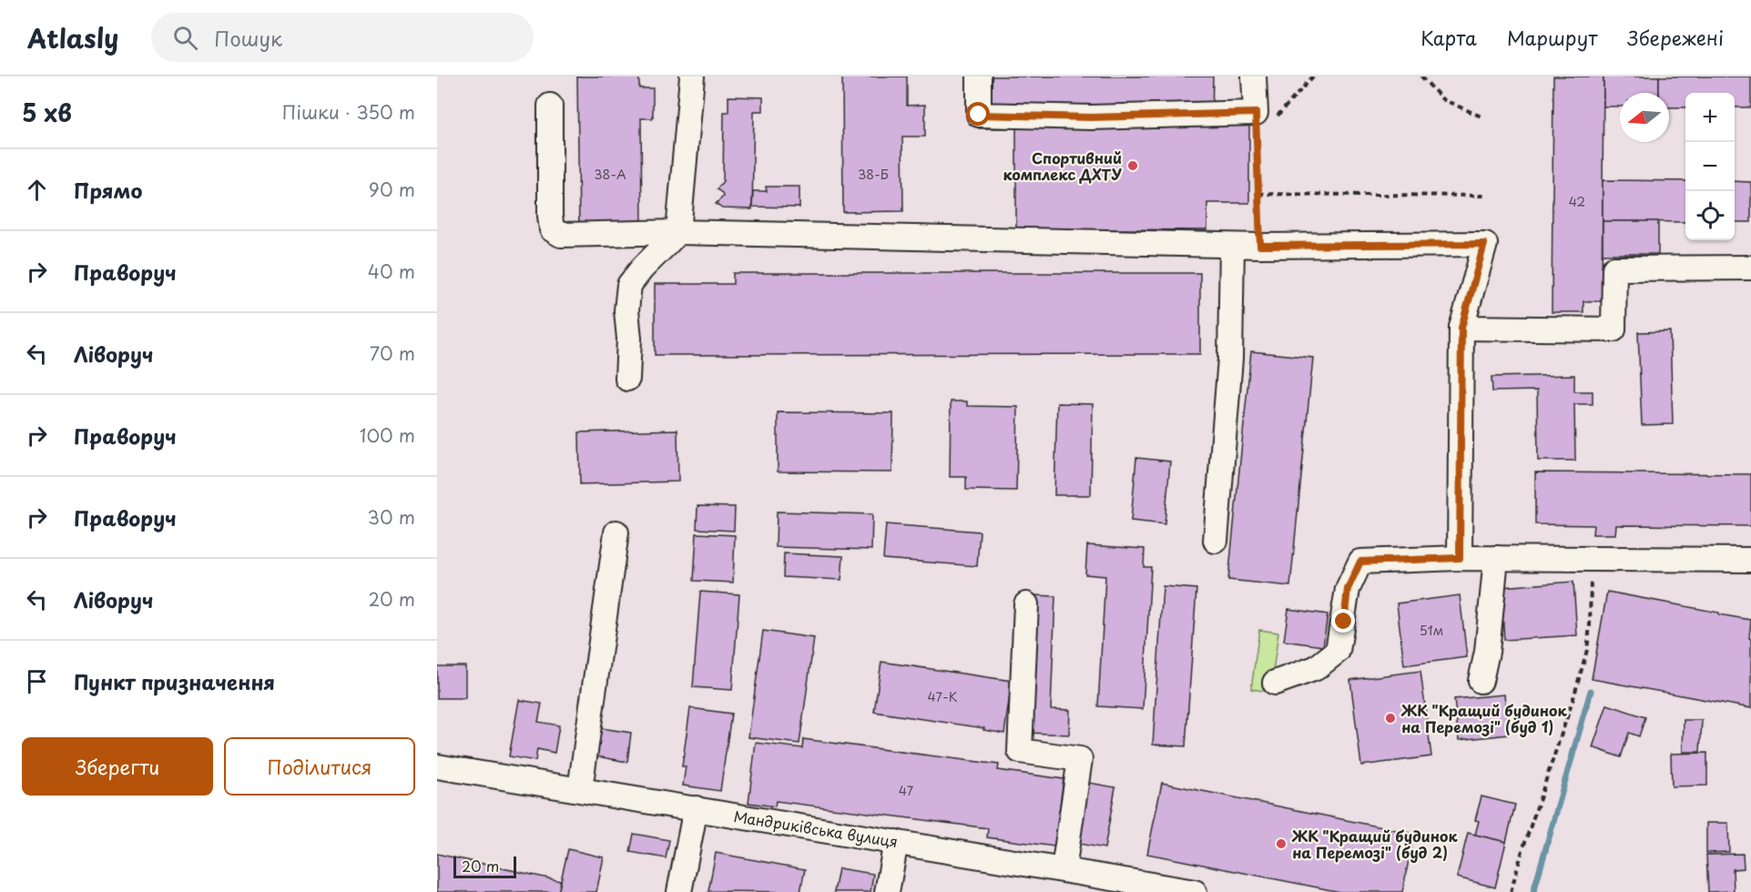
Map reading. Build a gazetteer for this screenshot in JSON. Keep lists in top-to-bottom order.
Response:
{
  "streets": {
    "street": ["Мандриківська вулиця"]
  },
  "places": ["Спортивний комплекс ДХТУ", "ЖК \"Кращий будинок на Перемозі\" (буд 1)", "ЖК \"Кращий будинок на Перемозі\" (буд 2)"],
  "house_numbers": [
    "38-А",
    "38-Б",
    "42",
    "51м",
    "47-К",
    "47"
  ],
  "scale_bar": "20 m",
  "north": "left",
  "page": {
    "header": "Atlasly",
    "search": "Пошук",
    "nav": ["Карта", "Маршрут", "Збережені"],
    "heading": ["5 хв", "Пішки · 350 m"],
    "map_buttons": ["+", "−"],
    "list": [
      ["Прямо", "90 m"],
      ["Праворуч", "40 m"],
      ["Ліворуч", "70 m"],
      ["Праворуч", "100 m"],
      ["Праворуч", "30 m"],
      ["Ліворуч", "20 m"],
      "Пункт призначення"
    ],
    "buttons": ["Зберегти", "Поділитися"],
    "scale": "20 m"
  }
}
